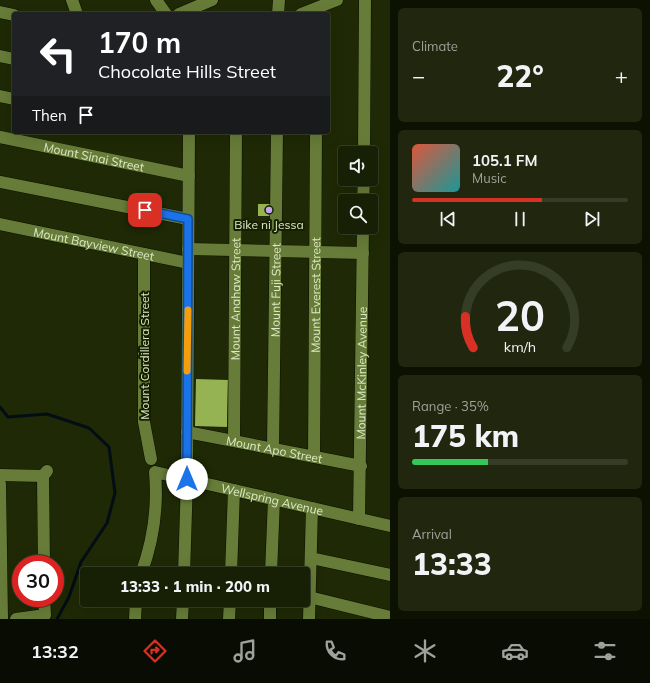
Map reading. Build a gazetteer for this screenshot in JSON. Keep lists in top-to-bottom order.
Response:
{
  "streets": {
    "street": [
      "Mount Sinai Street",
      "Mount Bayview Street",
      "Mount Fuji Street",
      "Mount Everest Street",
      "Mount Anahaw Street",
      "Mount Cordillera Street",
      "Mount McKinley Avenue",
      "Mount Apo Street",
      "Wellspring Avenue"
    ]
  },
  "crossings": [
    ["Mount Bayview Street", "Mount Cordillera Street"],
    ["Mount Fuji Street", "Mount Apo Street"],
    ["Mount Everest Street", "Mount Apo Street"],
    ["Mount Anahaw Street", "Mount Apo Street"],
    ["Mount McKinley Avenue", "Mount Apo Street"],
    ["Mount McKinley Avenue", "Wellspring Avenue"]
  ],
  "places": ["Bike ni Jessa"],
  "page": {
    "tile": [
      "Climate",
      ["Range · 35%", "175 km"],
      ["Arrival", "13:33"]
    ],
    "turn": ["170 m", "Chocolate Hills Street"],
    "heat": ["−", "22°", "+"],
    "then": "Then",
    "song": ["105.1 FM", "Music"],
    "limit": "30",
    "trip": "13:33 · 1 min · 200 m",
    "tabs": "13:32",
    "gauge": ["20", "km/h"]
  }
}
